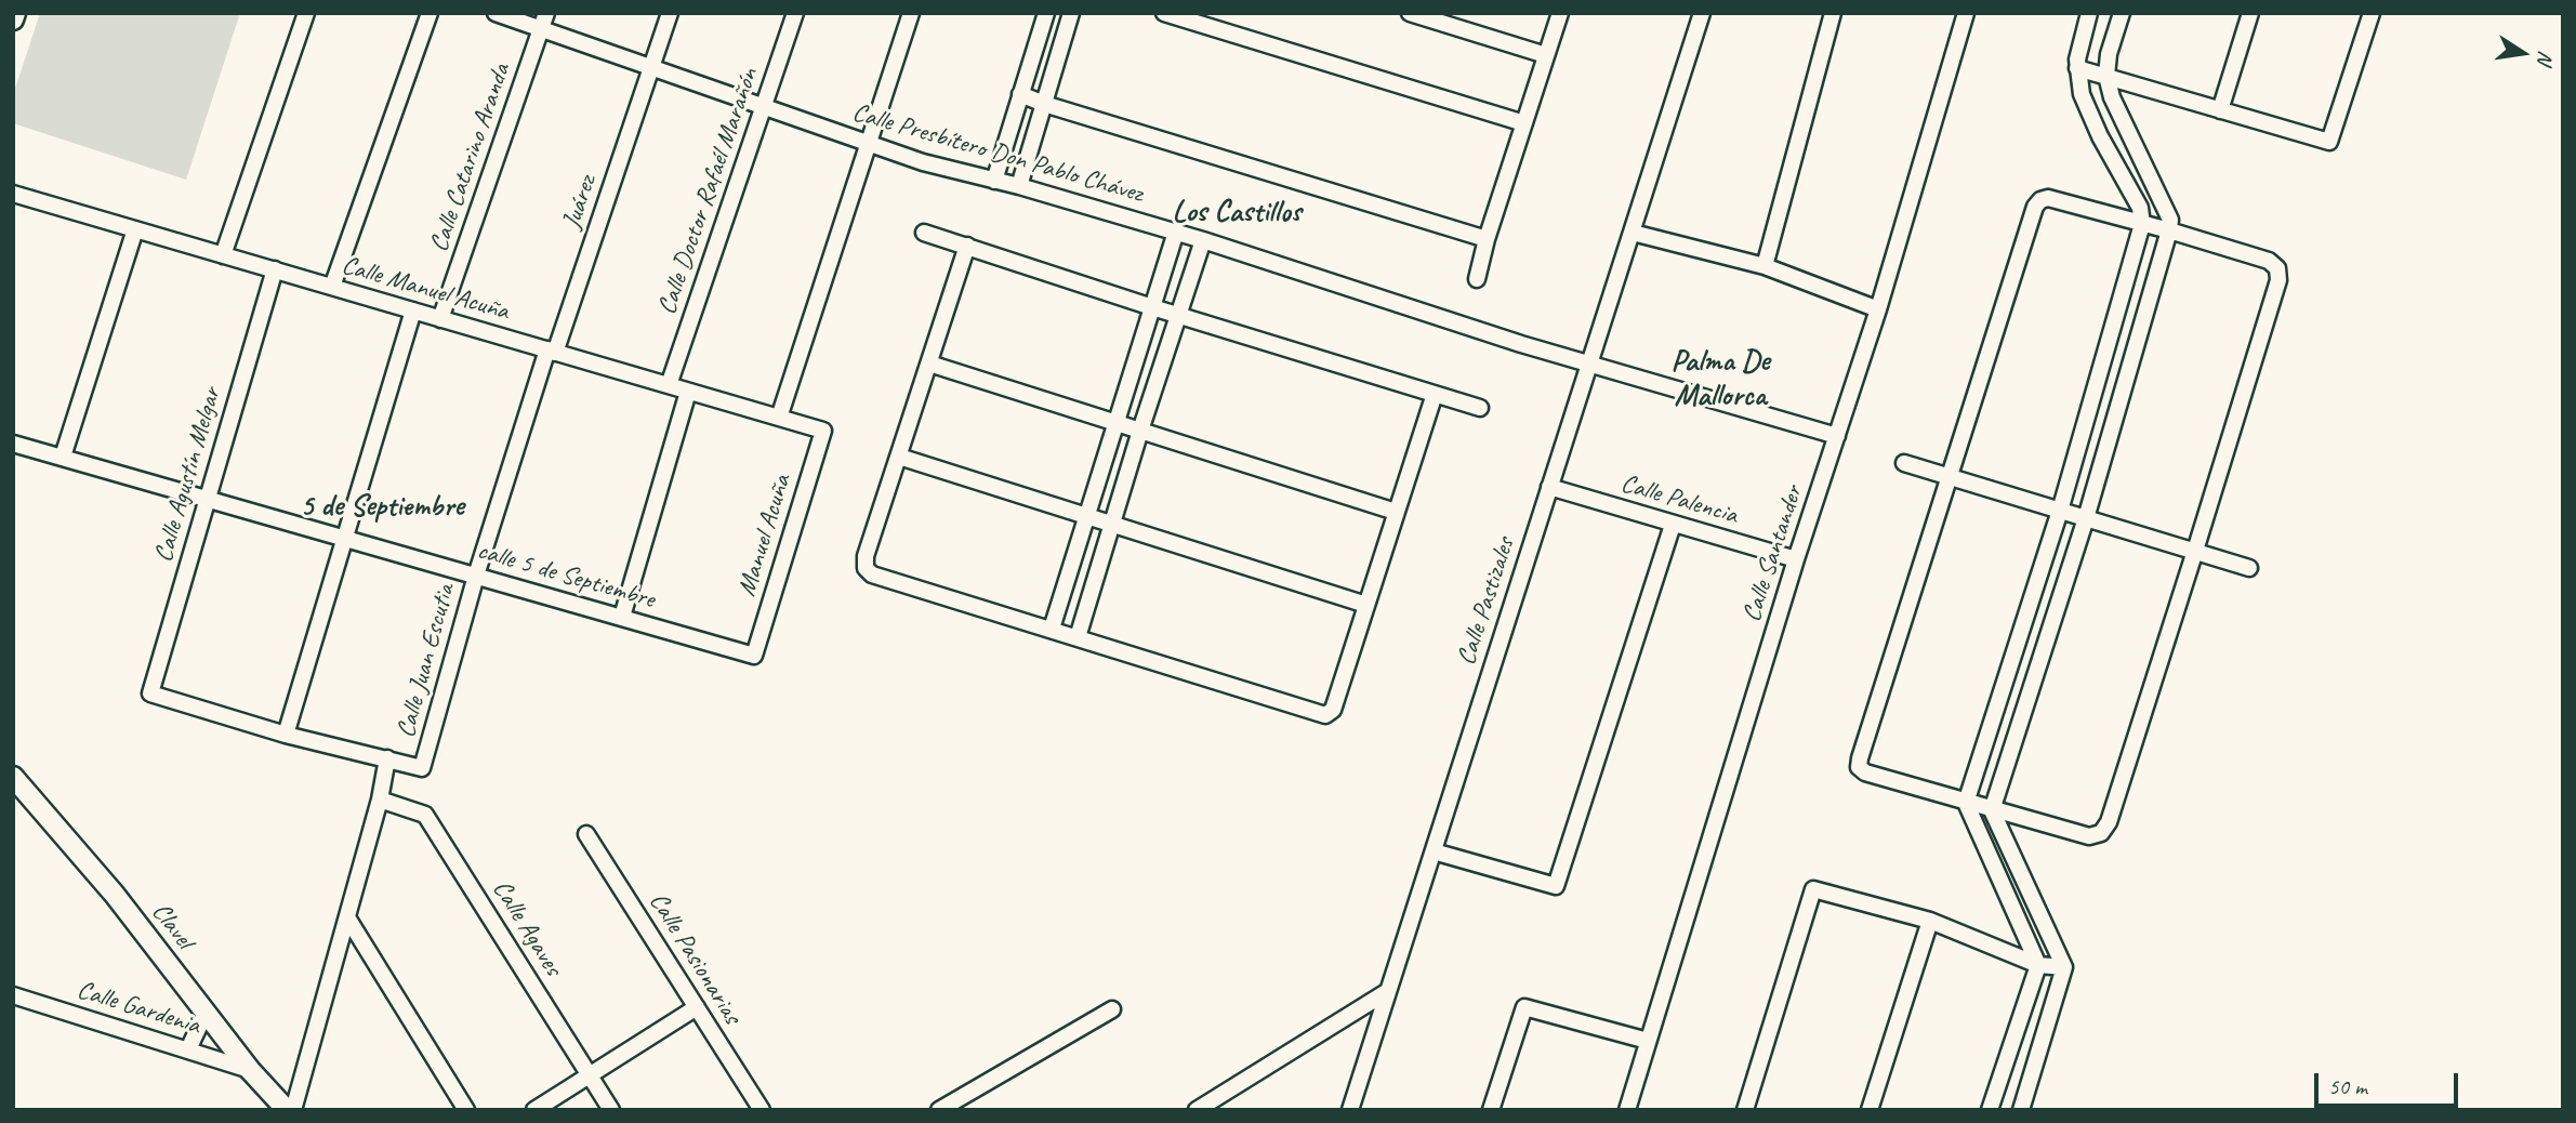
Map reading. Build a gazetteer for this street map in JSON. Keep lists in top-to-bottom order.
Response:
{
  "streets": {
    "street": [
      "Calle Presbítero Don Pablo Chávez",
      "Calle Catarino Aranda",
      "Calle Doctor Rafaél Marañón",
      "Juárez",
      "Calle Manuel Acuña",
      "Calle Agustín Melgar",
      "Calle Palencia",
      "Manuel Acuña",
      "Calle Santander",
      "calle 5 de Septiembre",
      "Calle Pastizales",
      "Calle Juan Escutia",
      "Clavel",
      "Calle Agaves",
      "Calle Pasionarias",
      "Calle Gardenia"
    ]
  },
  "crossings": [
    ["Calle Presbítero Don Pablo Chávez", "Calle Catarino Aranda"],
    ["Calle Presbítero Don Pablo Chávez", "Calle Doctor Rafaél Marañón"],
    ["Calle Presbítero Don Pablo Chávez", "Juárez"],
    ["Calle Presbítero Don Pablo Chávez", "Calle Santander"],
    ["Calle Presbítero Don Pablo Chávez", "Calle Pastizales"],
    ["Calle Catarino Aranda", "Calle Manuel Acuña"],
    ["Calle Doctor Rafaél Marañón", "Calle Manuel Acuña"],
    ["Juárez", "Calle Manuel Acuña"],
    ["Juárez", "Calle Juan Escutia"],
    ["Calle Manuel Acuña", "Calle Agustín Melgar"],
    ["Calle Manuel Acuña", "Manuel Acuña"],
    ["Calle Manuel Acuña", "Calle Juan Escutia"],
    ["Calle Agustín Melgar", "calle 5 de Septiembre"],
    ["Calle Palencia", "Calle Santander"],
    ["Calle Palencia", "Calle Pastizales"],
    ["Manuel Acuña", "calle 5 de Septiembre"],
    ["calle 5 de Septiembre", "Calle Juan Escutia"],
    ["Clavel", "Calle Gardenia"]
  ],
  "districts": ["Los Castillos", "Palma De Mallorca", "5 de Septiembre"],
  "scale_bar": "50 m",
  "north": "right"
}
